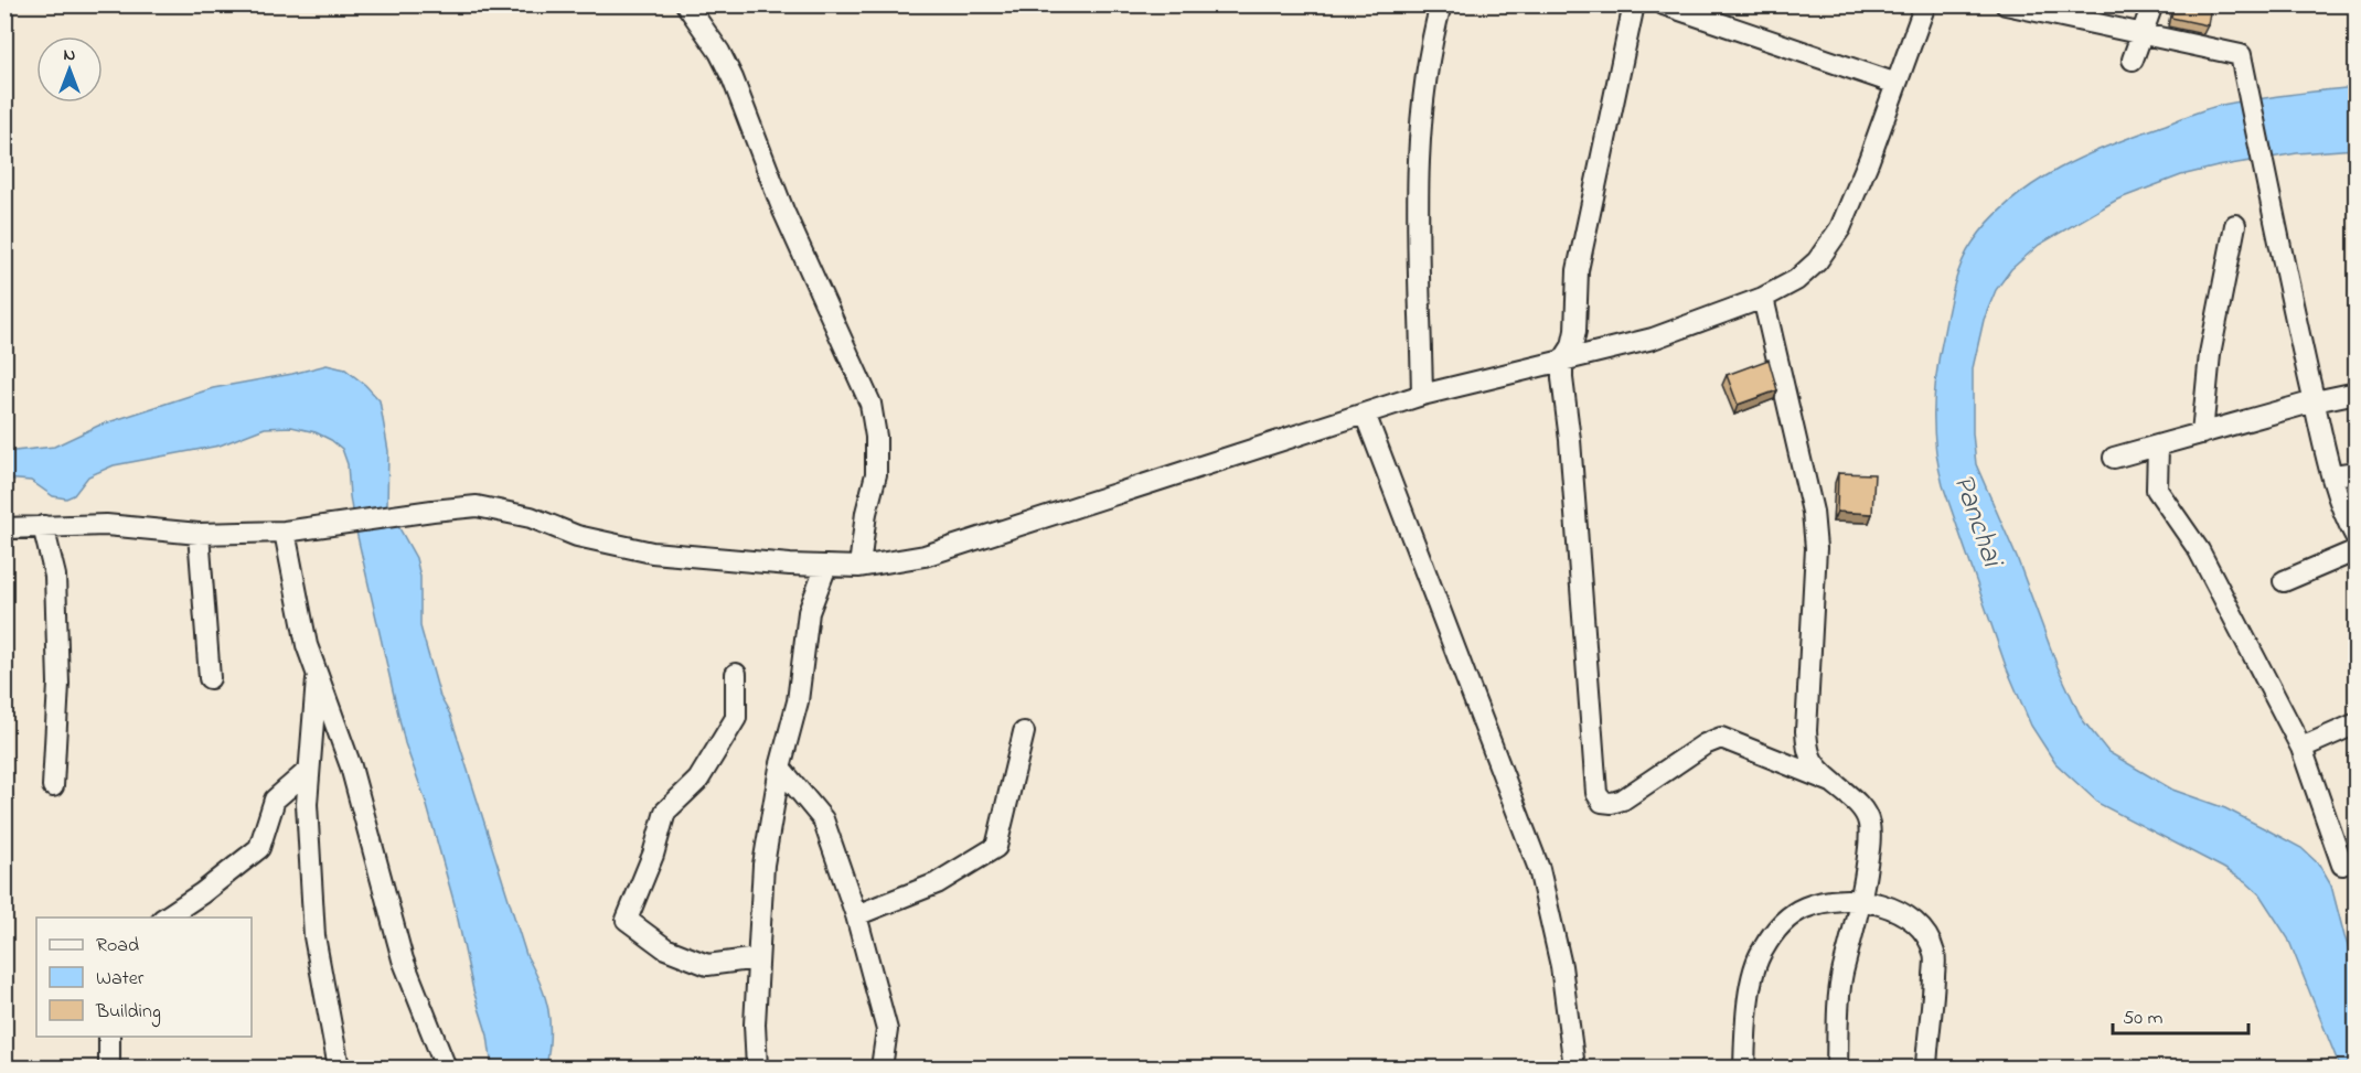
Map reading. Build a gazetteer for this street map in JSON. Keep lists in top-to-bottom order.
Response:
{
  "water": ["Panchai"],
  "legend": ["Road", "Water", "Building"],
  "scale_bar": "50 m",
  "north": "top"
}
